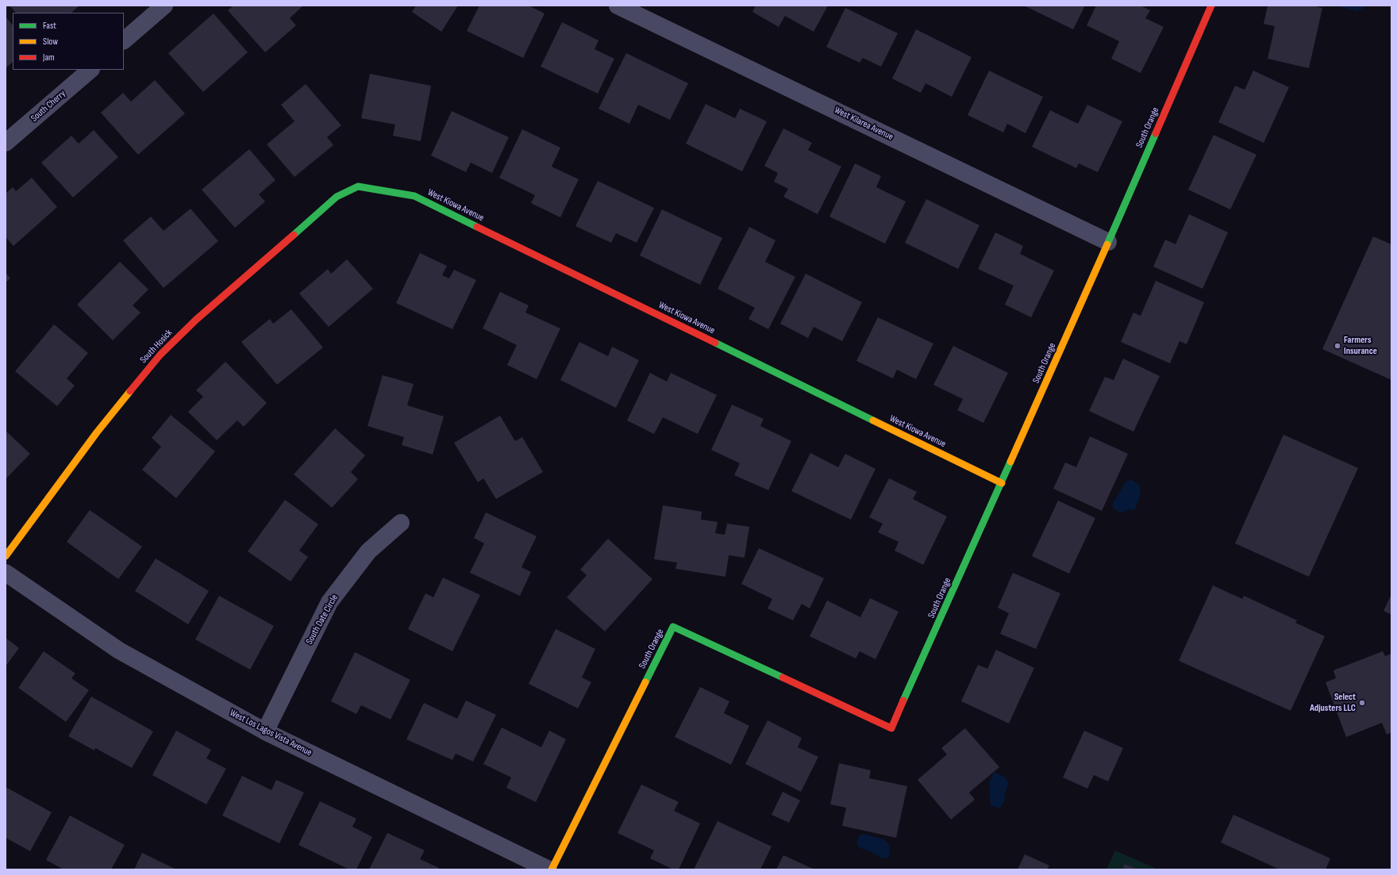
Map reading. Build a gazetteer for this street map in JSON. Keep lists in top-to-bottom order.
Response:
{
  "streets": {
    "street": [
      "South Cherry",
      "West Kilarea Avenue",
      "South Orange",
      "West Kiowa Avenue",
      "South Hosick",
      "South Date Circle",
      "West Los Lagos Vista Avenue"
    ]
  },
  "crossings": [
    ["West Kilarea Avenue", "South Orange"],
    ["South Orange", "West Kiowa Avenue"],
    ["West Kiowa Avenue", "South Hosick"],
    ["South Date Circle", "West Los Lagos Vista Avenue"]
  ],
  "places": ["Farmers Insurance", "Select Adjusters LLC"],
  "legend": ["Fast", "Slow", "Jam"]
}
